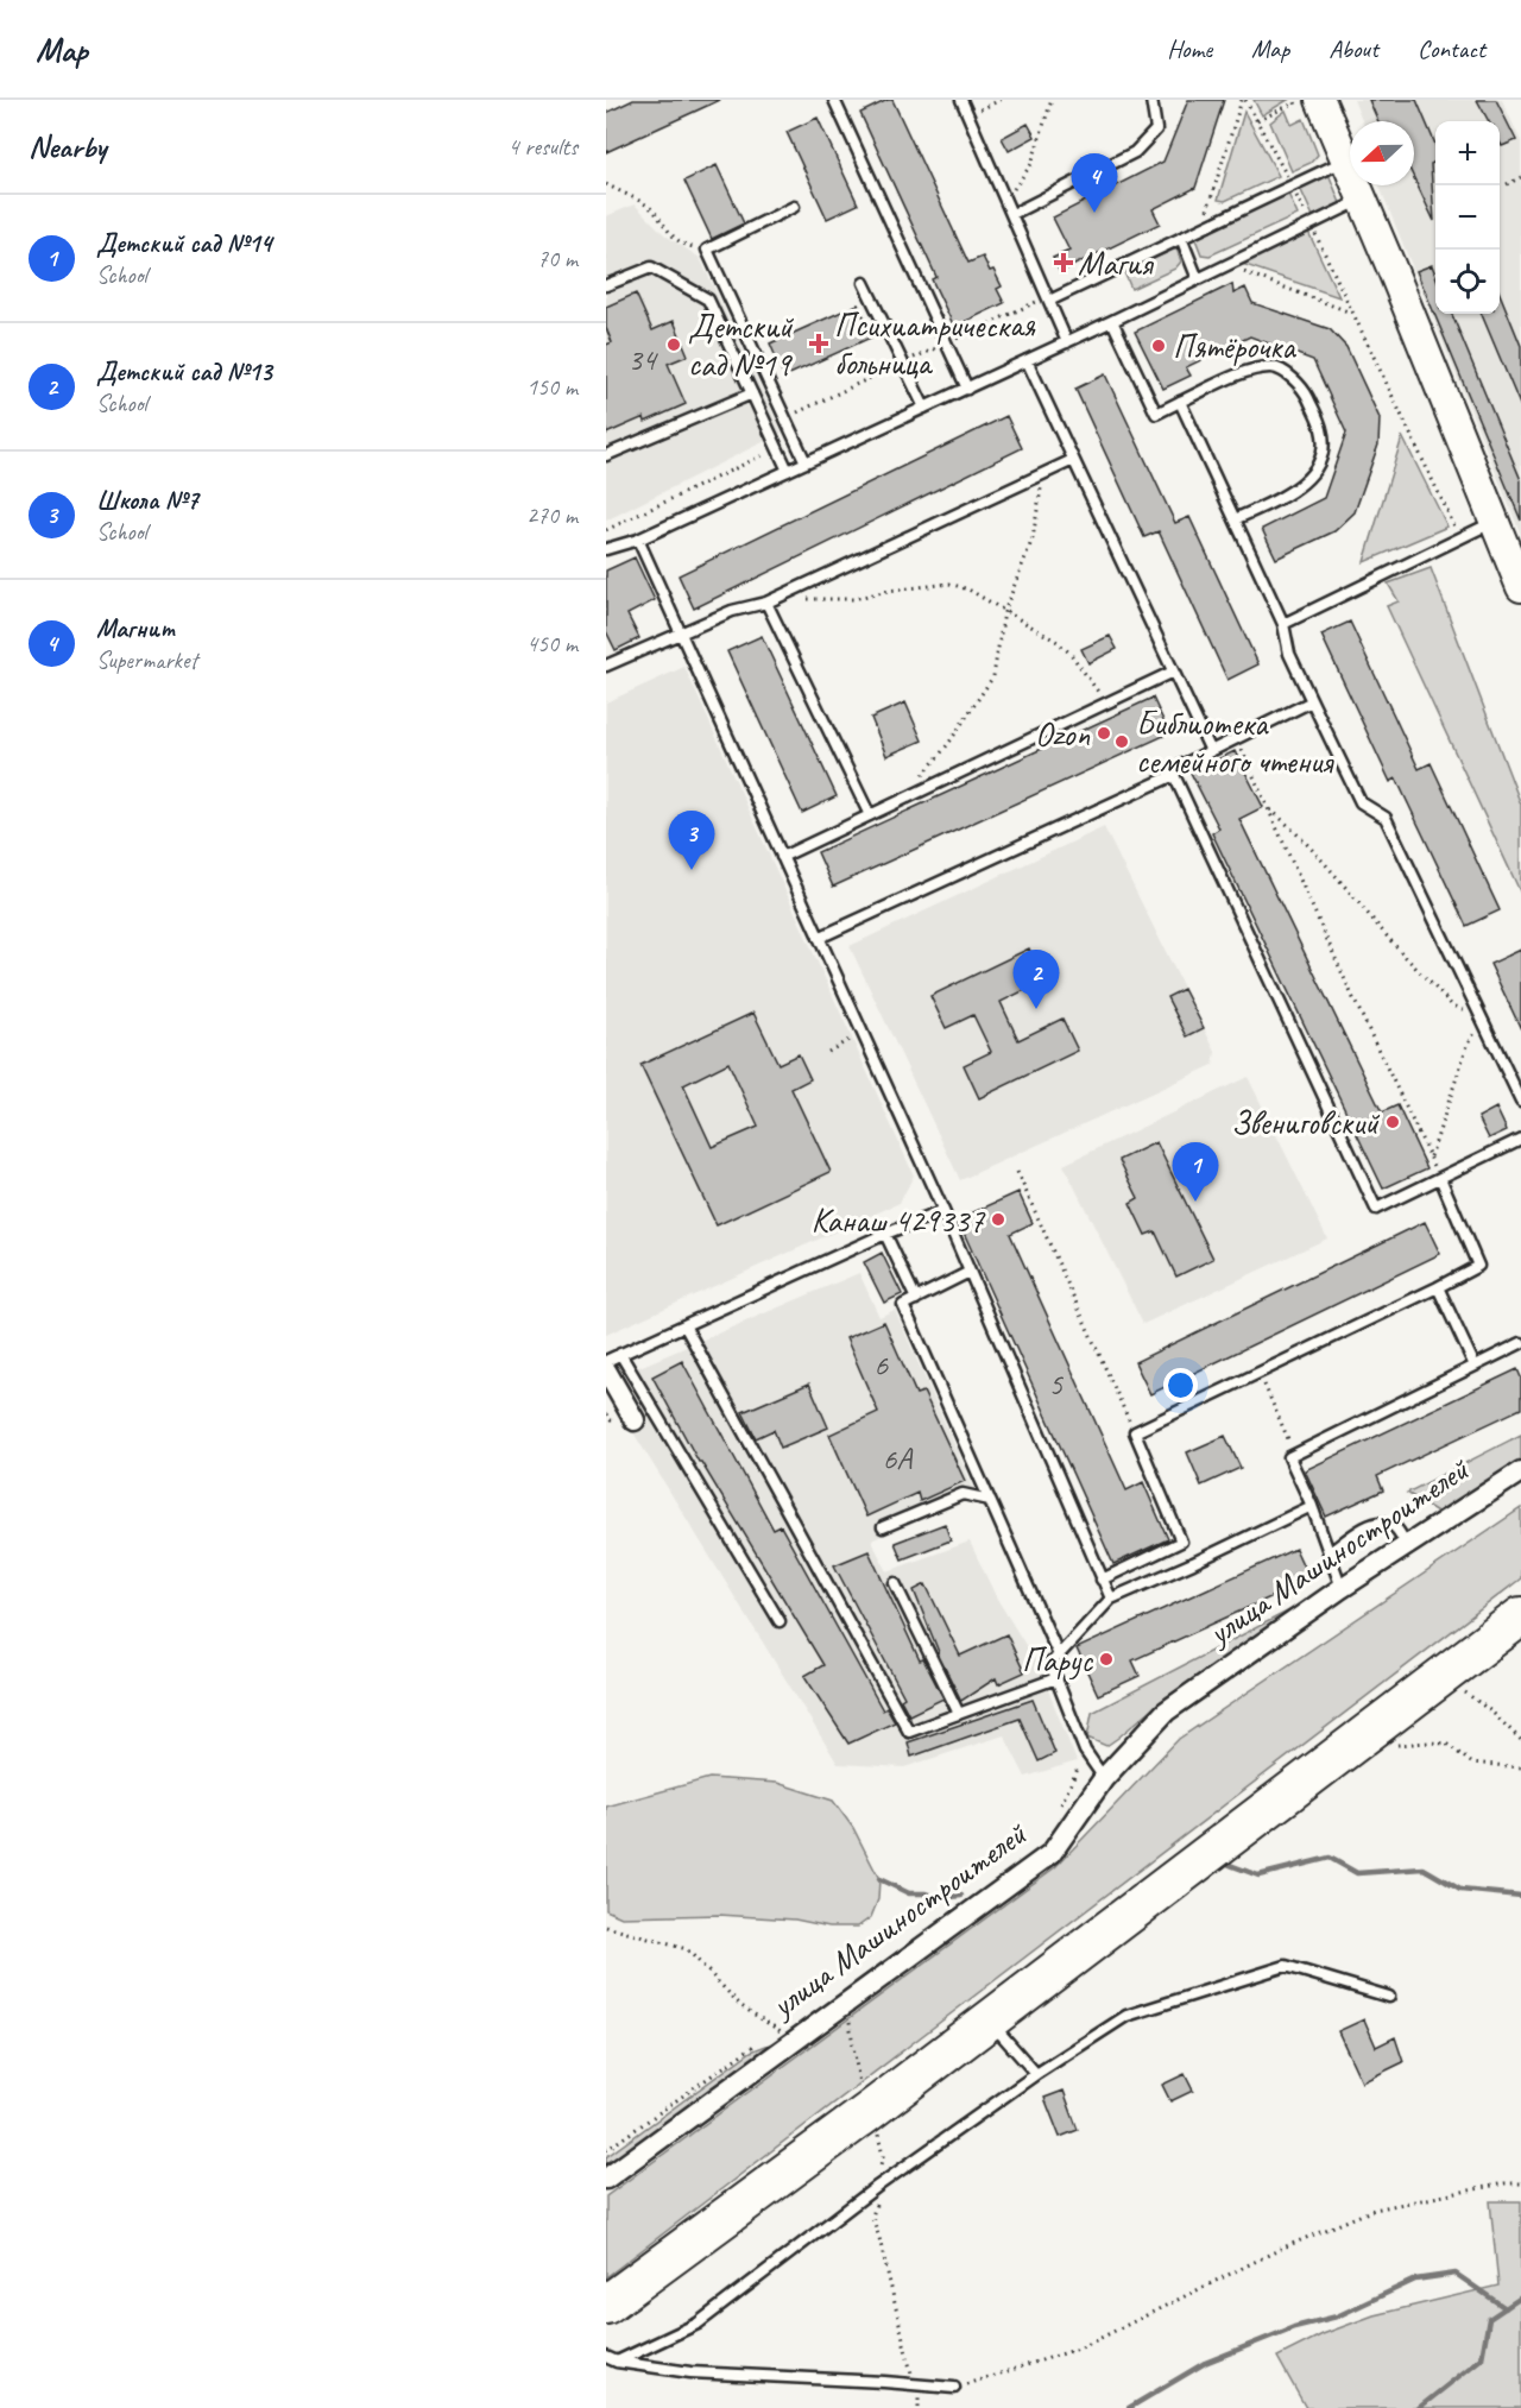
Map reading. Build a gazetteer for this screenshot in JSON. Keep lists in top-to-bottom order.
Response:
{
  "streets": {
    "street": ["улица Машиностроителей"]
  },
  "places": {
    "health": ["Магия", "Психиатрическая больница"],
    "other": [
      "Детский сад №19",
      "Пятёрочка",
      "Ozon",
      "Библиотека семейного чтения",
      "Звениговский",
      "Канаш 429337",
      "Парус"
    ]
  },
  "house_numbers": [
    "34",
    "6",
    "5",
    "6А"
  ],
  "north": "left",
  "page": {
    "header": "Map",
    "nav": [
      "Home",
      "Map",
      "About",
      "Contact"
    ],
    "heading": ["Nearby", "4 results"],
    "map_buttons": ["+", "−"],
    "pins": [
      "4",
      "3",
      "2",
      "1"
    ],
    "list": [
      {
        "mark": "1",
        "name": "Детский сад №14",
        "note": "School",
        "value": "70 m"
      },
      {
        "mark": "2",
        "name": "Детский сад №13",
        "note": "School",
        "value": "150 m"
      },
      {
        "mark": "3",
        "name": "Школа №7",
        "note": "School",
        "value": "270 m"
      },
      {
        "mark": "4",
        "name": "Магнит",
        "note": "Supermarket",
        "value": "450 m"
      }
    ]
  }
}
